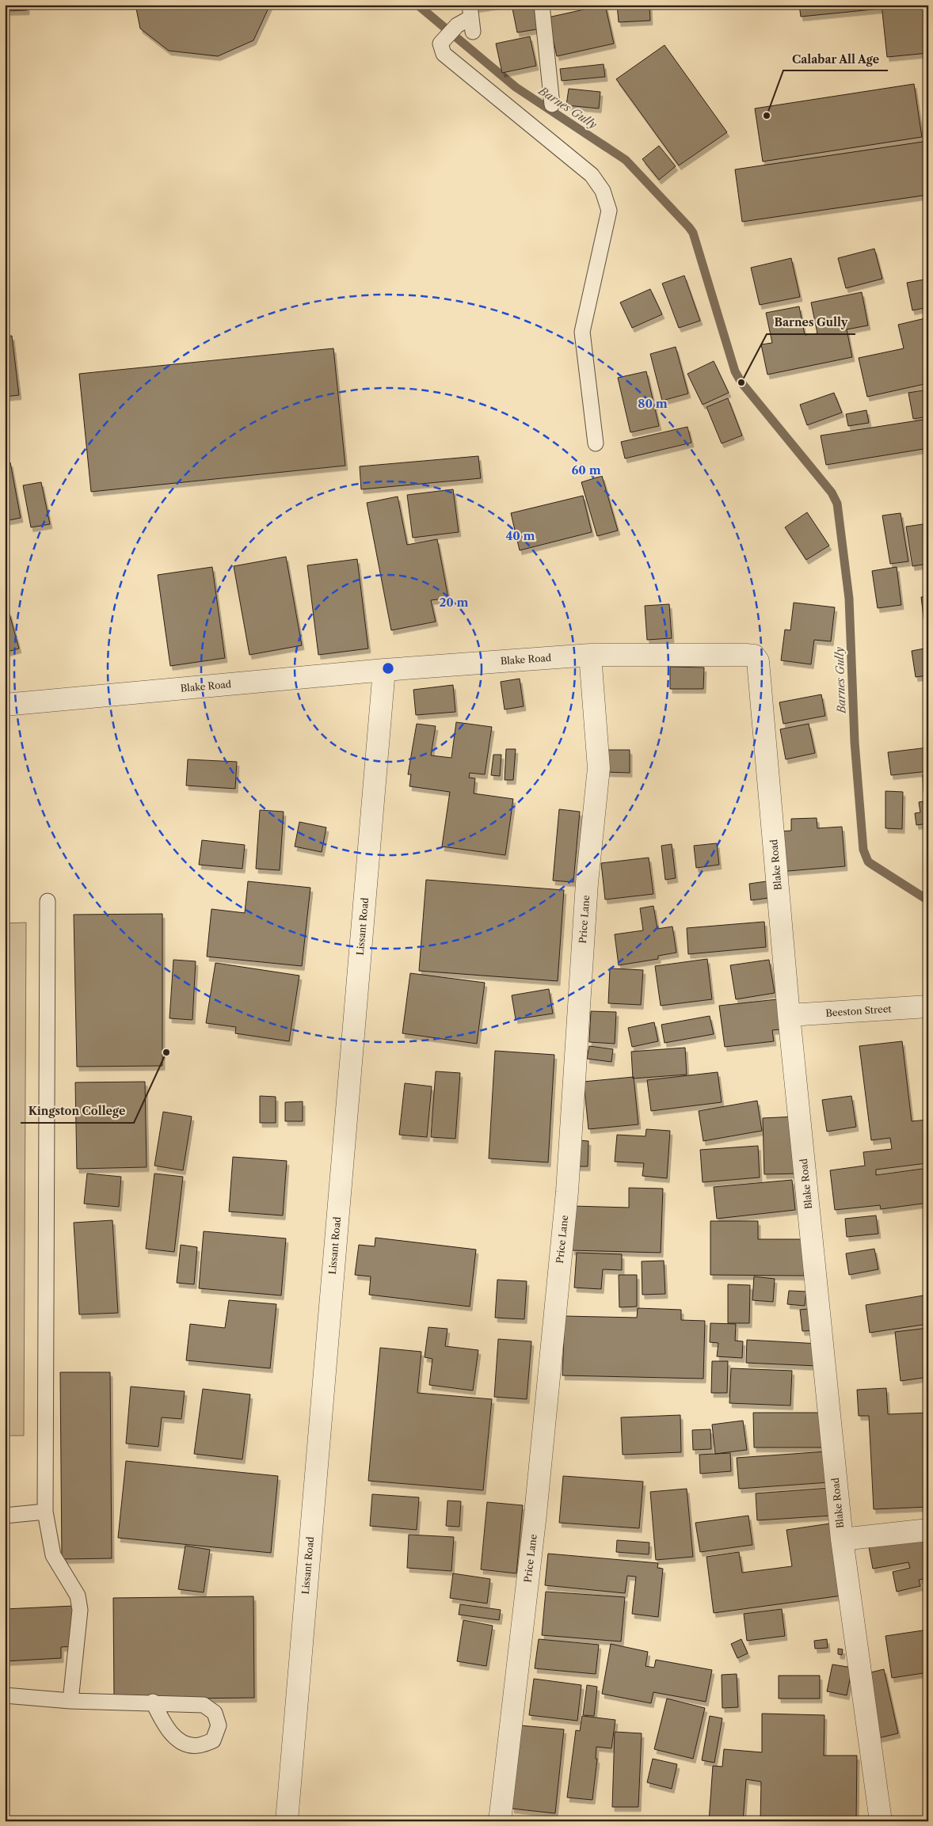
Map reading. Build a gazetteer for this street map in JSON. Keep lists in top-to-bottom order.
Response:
{
  "streets": {
    "street": [
      "Blake Road",
      "Price Lane",
      "Lissant Road",
      "Beeston Street"
    ]
  },
  "crossings": [
    ["Blake Road", "Price Lane"],
    ["Blake Road", "Lissant Road"],
    ["Blake Road", "Beeston Street"]
  ],
  "water": ["Barnes Gully"],
  "places": ["Calabar All Age", "Barnes Gully", "Kingston College"],
  "rings": [
    "80 m",
    "60 m",
    "40 m",
    "20 m"
  ]
}
